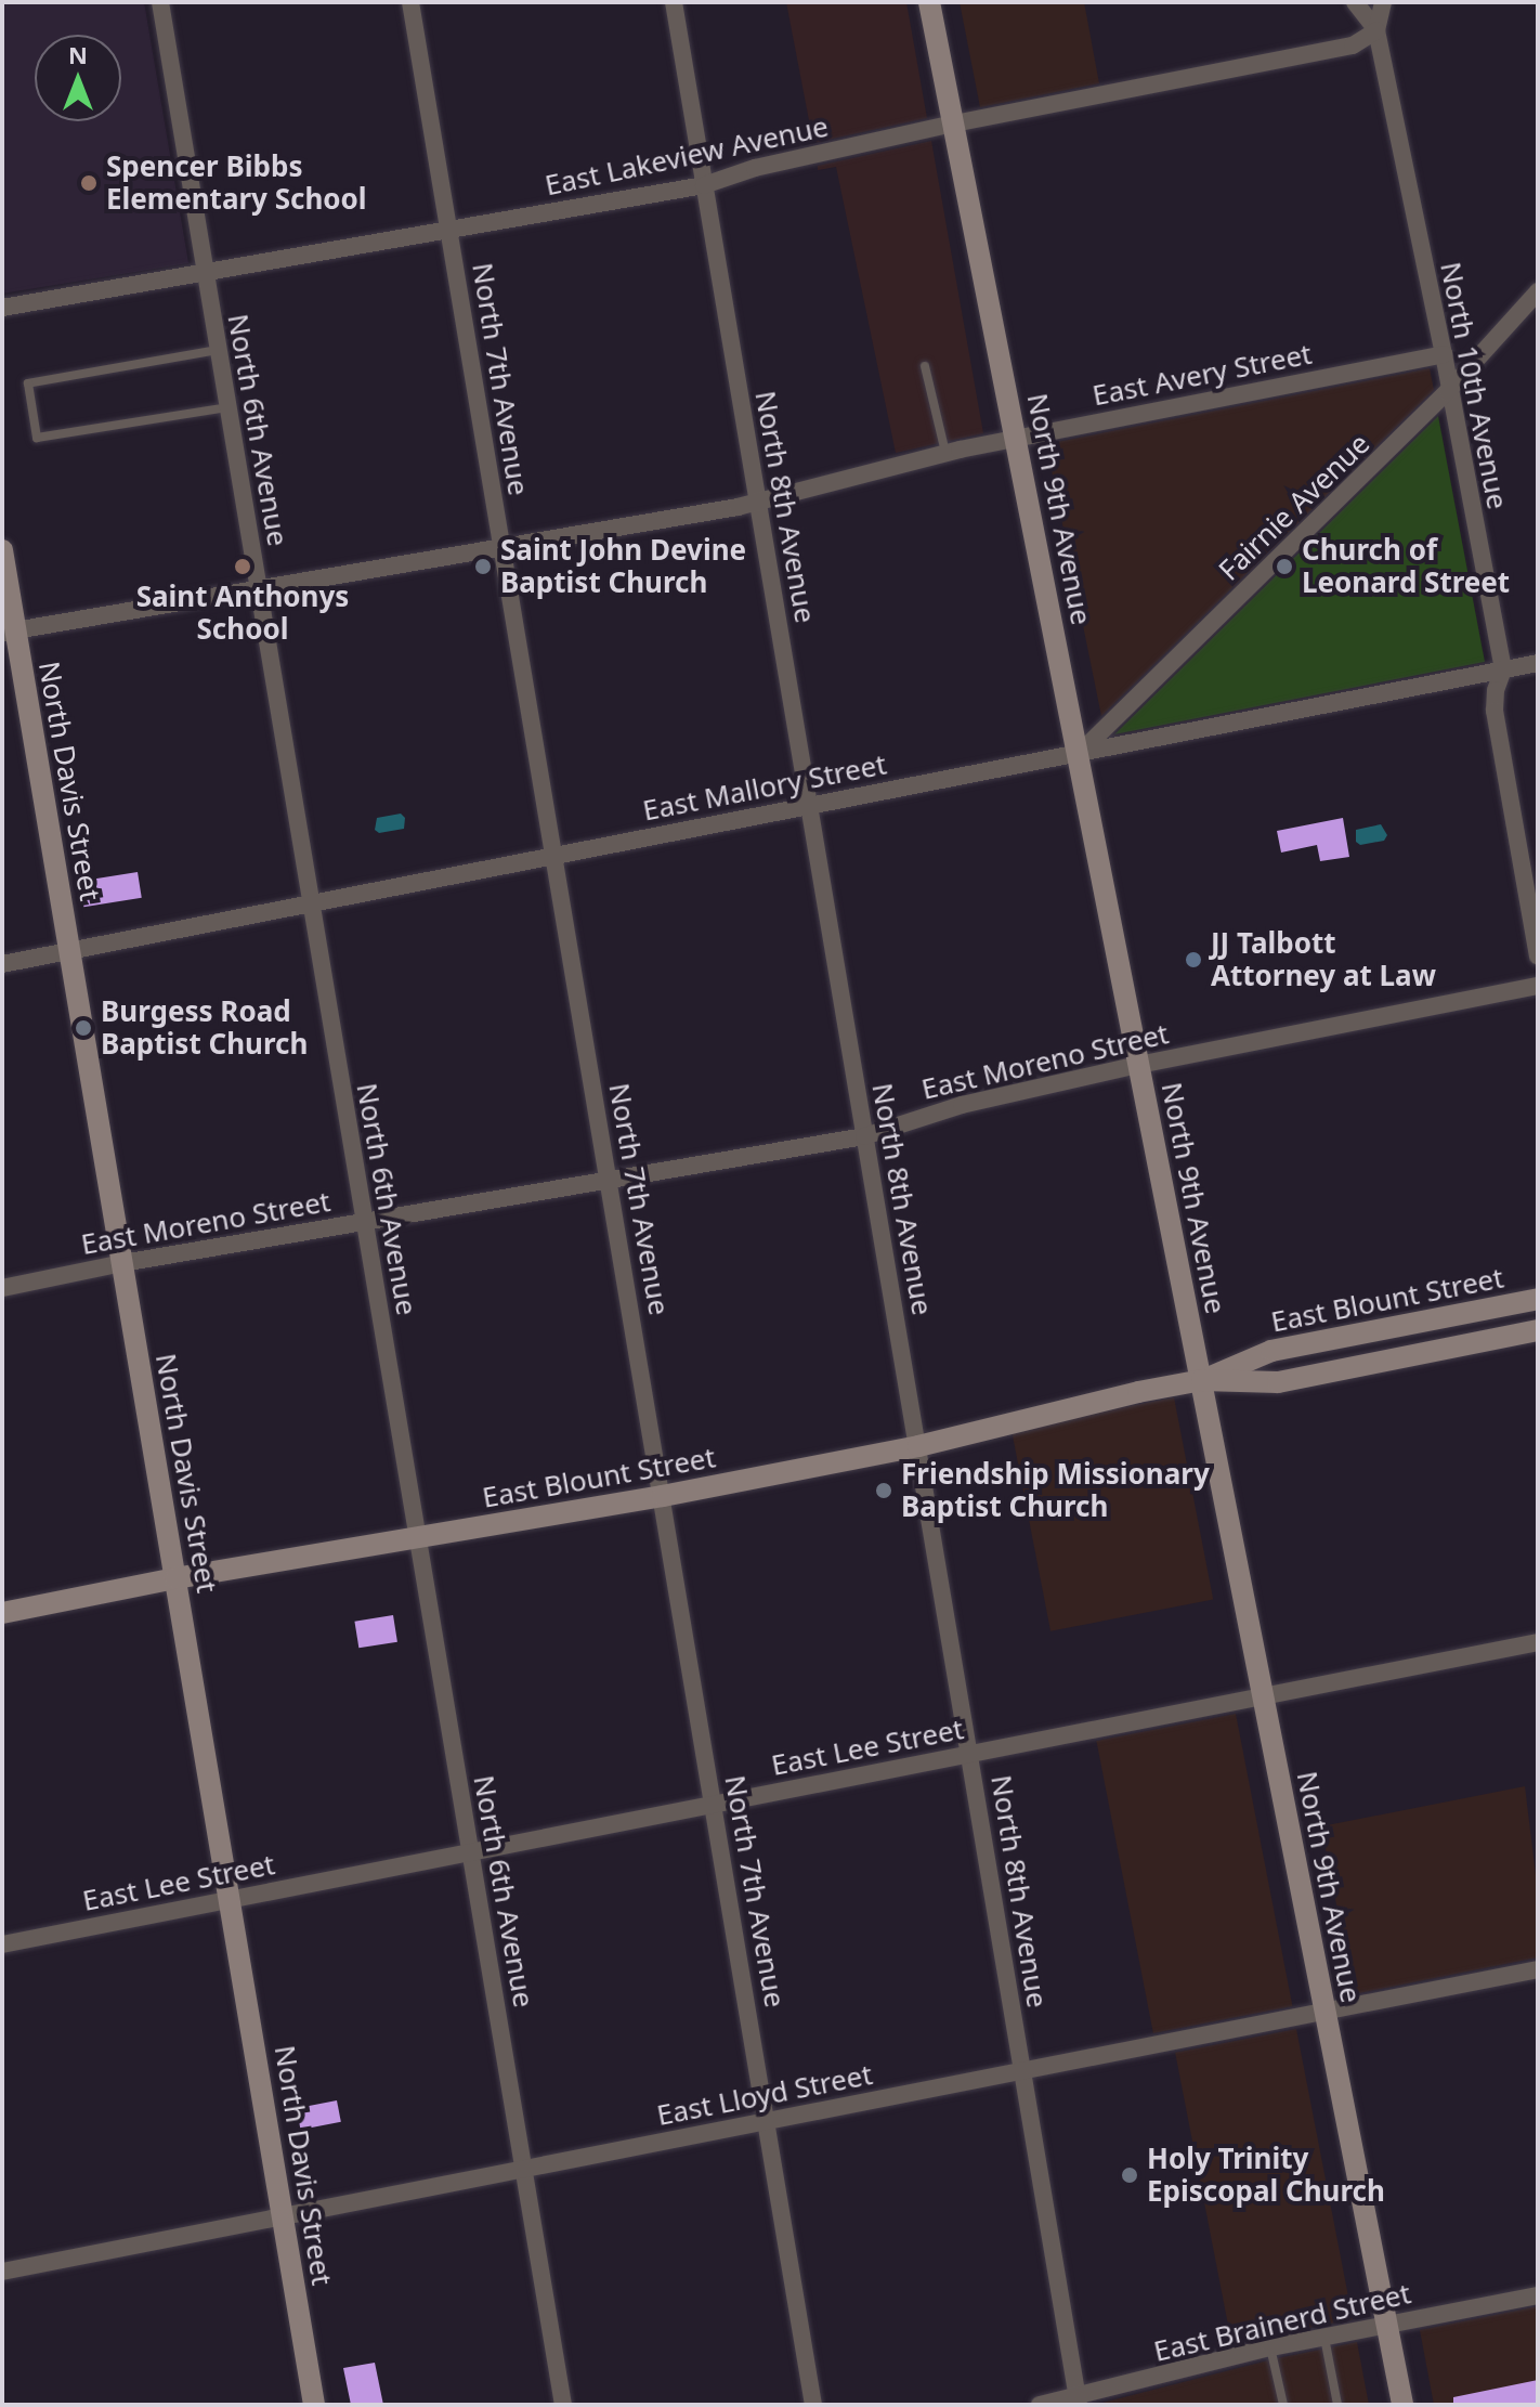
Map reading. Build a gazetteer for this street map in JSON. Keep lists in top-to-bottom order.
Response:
{
  "streets": {
    "main road": ["North 9th Avenue", "North Davis Street", "East Blount Street"],
    "street": [
      "East Lakeview Avenue",
      "East Avery Street",
      "North 7th Avenue",
      "North 10th Avenue",
      "North 6th Avenue",
      "North 8th Avenue",
      "Fairnie Avenue",
      "East Mallory Street",
      "East Moreno Street",
      "East Lee Street",
      "East Lloyd Street",
      "East Brainerd Street"
    ]
  },
  "crossings": [
    ["East Lakeview Avenue", "North 7th Avenue"],
    ["East Lakeview Avenue", "North 10th Avenue"],
    ["East Lakeview Avenue", "North 6th Avenue"],
    ["East Lakeview Avenue", "North 8th Avenue"],
    ["East Lakeview Avenue", "North 9th Avenue"],
    ["East Avery Street", "North 7th Avenue"],
    ["East Avery Street", "North 10th Avenue"],
    ["East Avery Street", "North 6th Avenue"],
    ["East Avery Street", "North 8th Avenue"],
    ["East Avery Street", "North 9th Avenue"],
    ["East Avery Street", "North Davis Street"],
    ["North 7th Avenue", "East Mallory Street"],
    ["North 7th Avenue", "East Moreno Street"],
    ["North 7th Avenue", "East Blount Street"],
    ["North 7th Avenue", "East Lee Street"],
    ["North 7th Avenue", "East Lloyd Street"],
    ["North 10th Avenue", "Fairnie Avenue"],
    ["North 10th Avenue", "East Mallory Street"],
    ["North 6th Avenue", "East Mallory Street"],
    ["North 6th Avenue", "East Moreno Street"],
    ["North 6th Avenue", "East Blount Street"],
    ["North 6th Avenue", "East Lee Street"],
    ["North 6th Avenue", "East Lloyd Street"],
    ["North 8th Avenue", "East Mallory Street"],
    ["North 8th Avenue", "East Moreno Street"],
    ["North 8th Avenue", "East Blount Street"],
    ["North 8th Avenue", "East Lee Street"],
    ["North 8th Avenue", "East Lloyd Street"],
    ["North 8th Avenue", "East Brainerd Street"],
    ["Fairnie Avenue", "North 9th Avenue"],
    ["Fairnie Avenue", "East Mallory Street"],
    ["North 9th Avenue", "East Mallory Street"],
    ["North 9th Avenue", "East Moreno Street"],
    ["North 9th Avenue", "East Blount Street"],
    ["North 9th Avenue", "East Lee Street"],
    ["North 9th Avenue", "East Lloyd Street"],
    ["North 9th Avenue", "East Brainerd Street"],
    ["North Davis Street", "East Mallory Street"],
    ["North Davis Street", "East Moreno Street"],
    ["North Davis Street", "East Blount Street"],
    ["North Davis Street", "East Lee Street"],
    ["North Davis Street", "East Lloyd Street"]
  ],
  "places": [
    "Spencer Bibbs Elementary School",
    "Saint Anthonys School",
    "Saint John Devine Baptist Church",
    "Church of Leonard Street",
    "JJ Talbott Attorney at Law",
    "Burgess Road Baptist Church",
    "Friendship Missionary Baptist Church",
    "Holy Trinity Episcopal Church"
  ],
  "north": "top"
}
